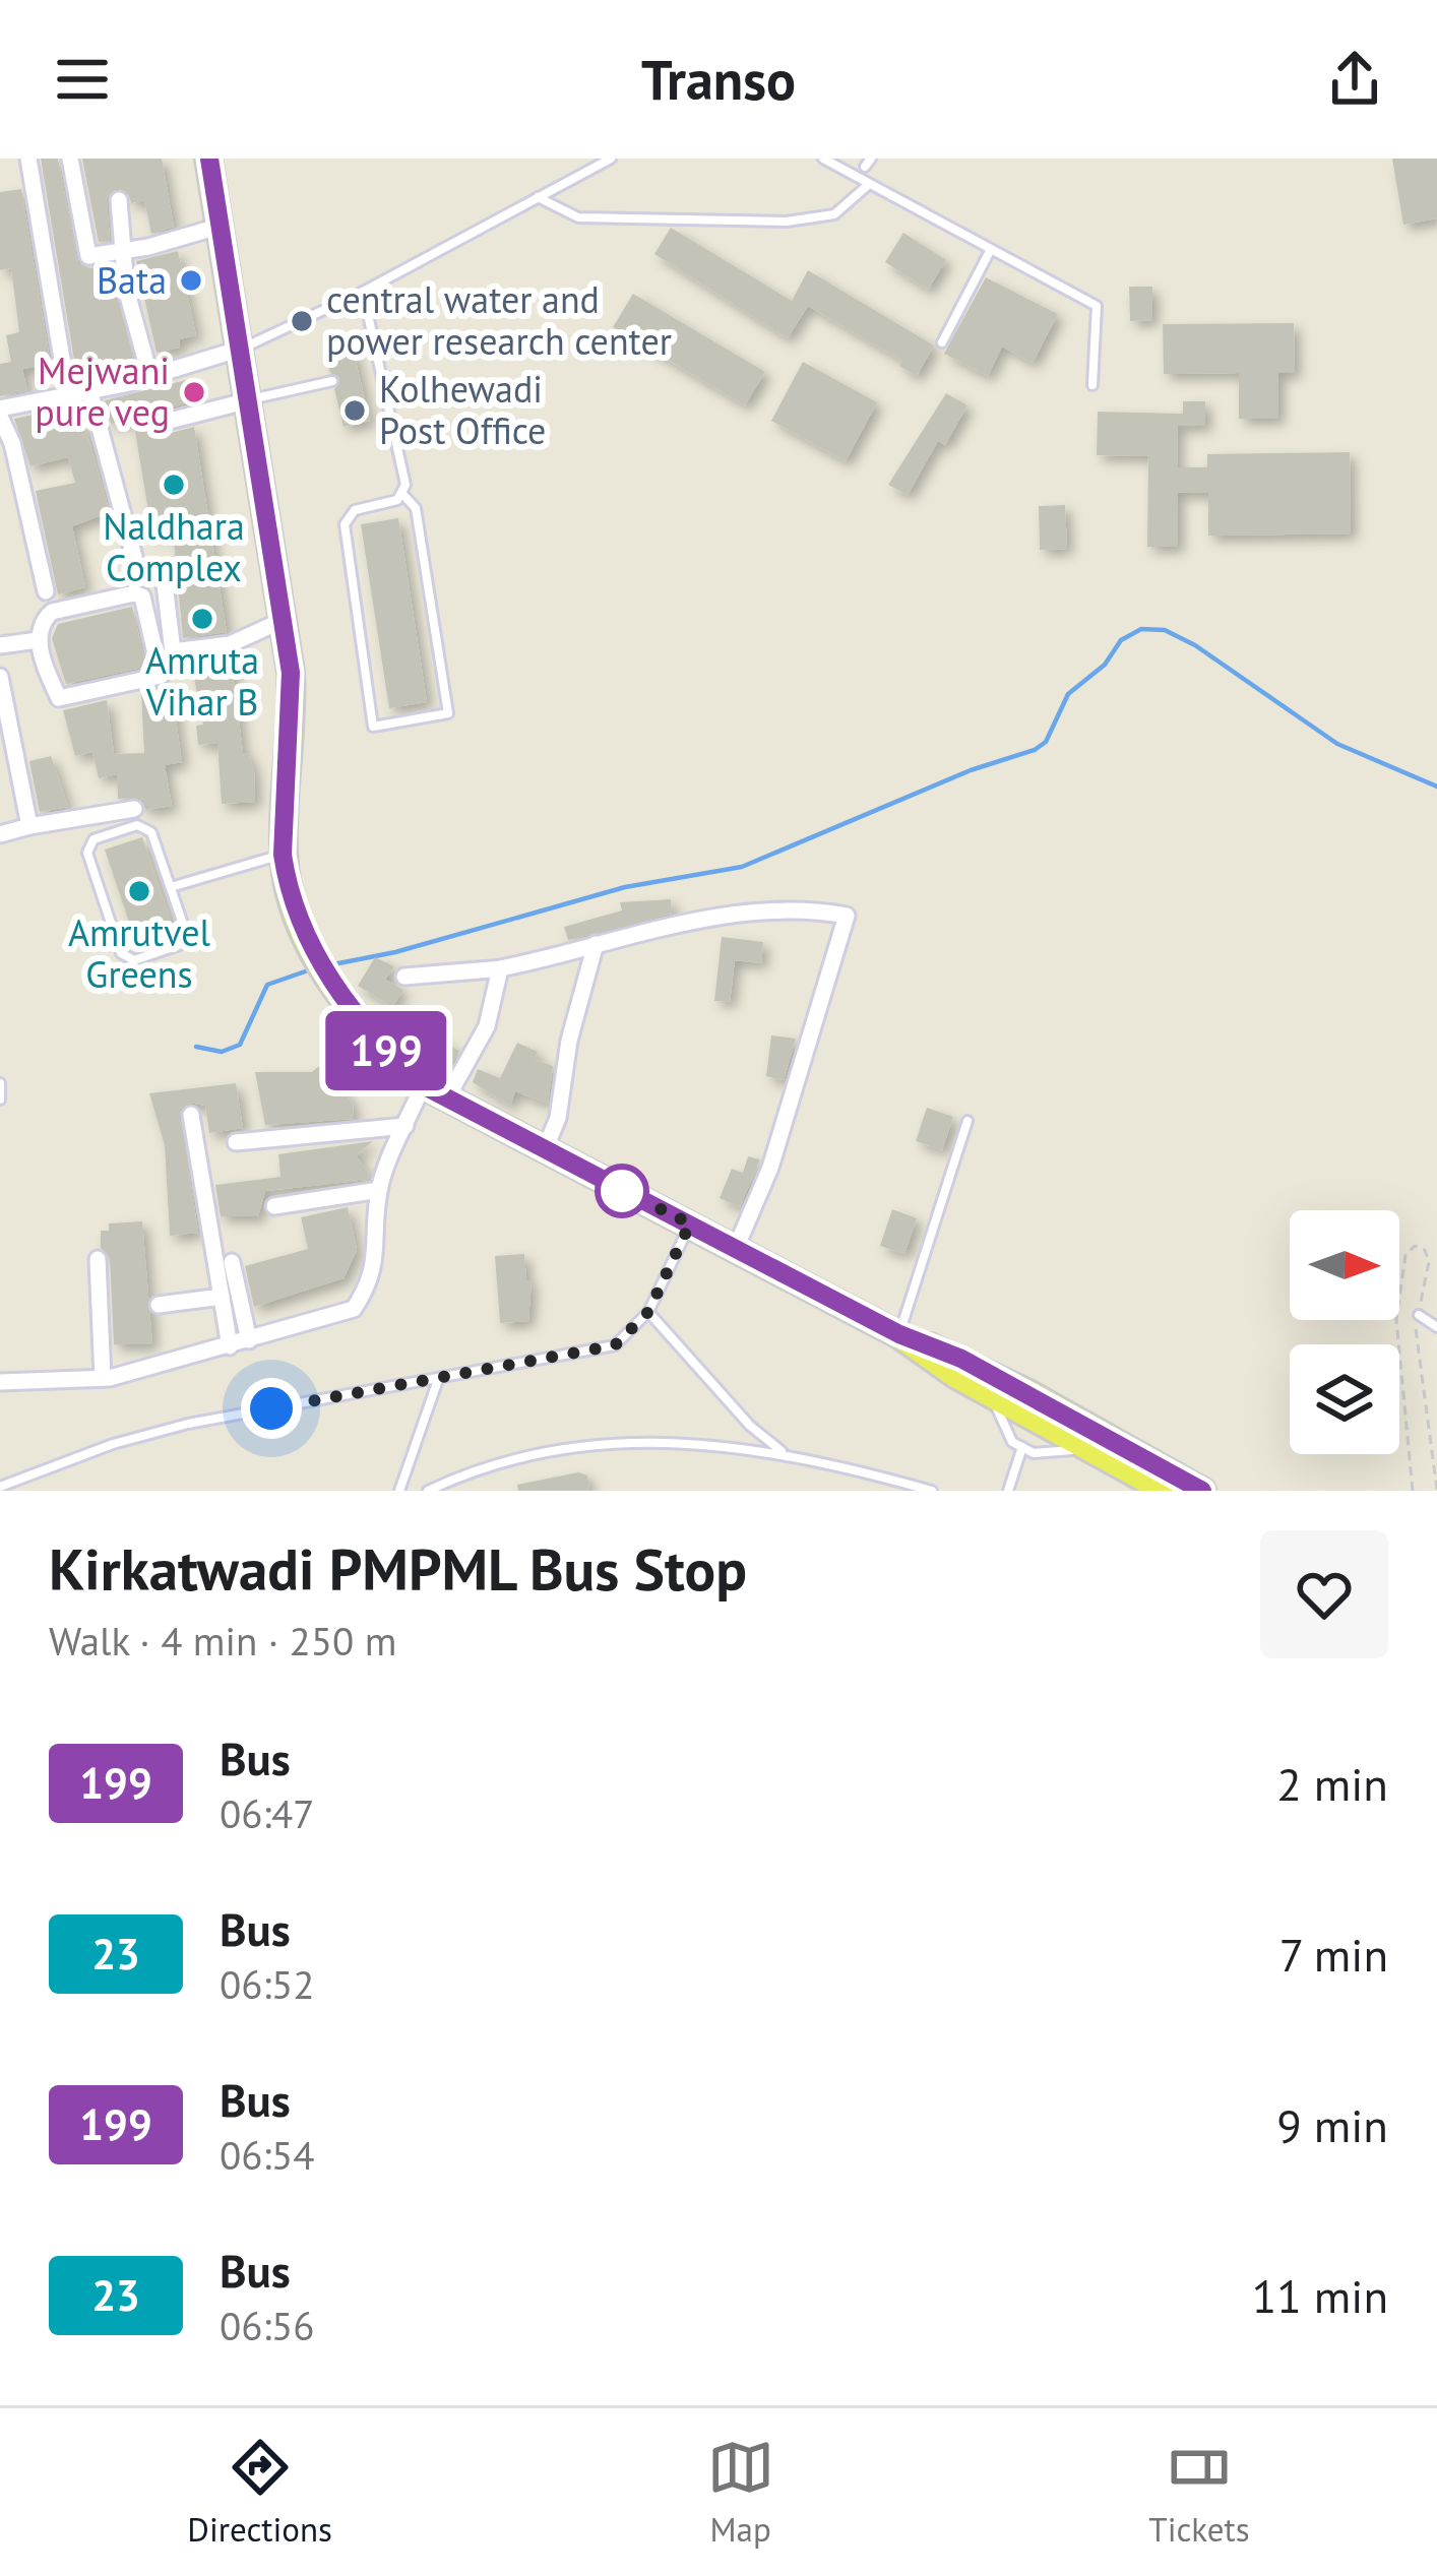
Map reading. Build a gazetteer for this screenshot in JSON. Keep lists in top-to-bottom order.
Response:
{
  "places": [
    "Bata",
    "central water and power research center",
    "Mejwani pure veg",
    "Kolhewadi Post Office",
    "Naldhara Complex",
    "Amruta Vihar B",
    "Amrutvel Greens"
  ],
  "lines": ["bus line 199"],
  "north": "right",
  "page": {
    "header": "Transo",
    "on_map": "199",
    "heading": ["Kirkatwadi PMPML Bus Stop", "Walk · 4 min · 250 m"],
    "list": [
      {
        "mark": "199",
        "name": "Bus",
        "note": "06:47",
        "value": "2 min"
      },
      {
        "mark": "23",
        "name": "Bus",
        "note": "06:52",
        "value": "7 min"
      },
      {
        "mark": "199",
        "name": "Bus",
        "note": "06:54",
        "value": "9 min"
      },
      {
        "mark": "23",
        "name": "Bus",
        "note": "06:56",
        "value": "11 min"
      }
    ],
    "tabs": ["Directions", "Map", "Tickets"]
  }
}
